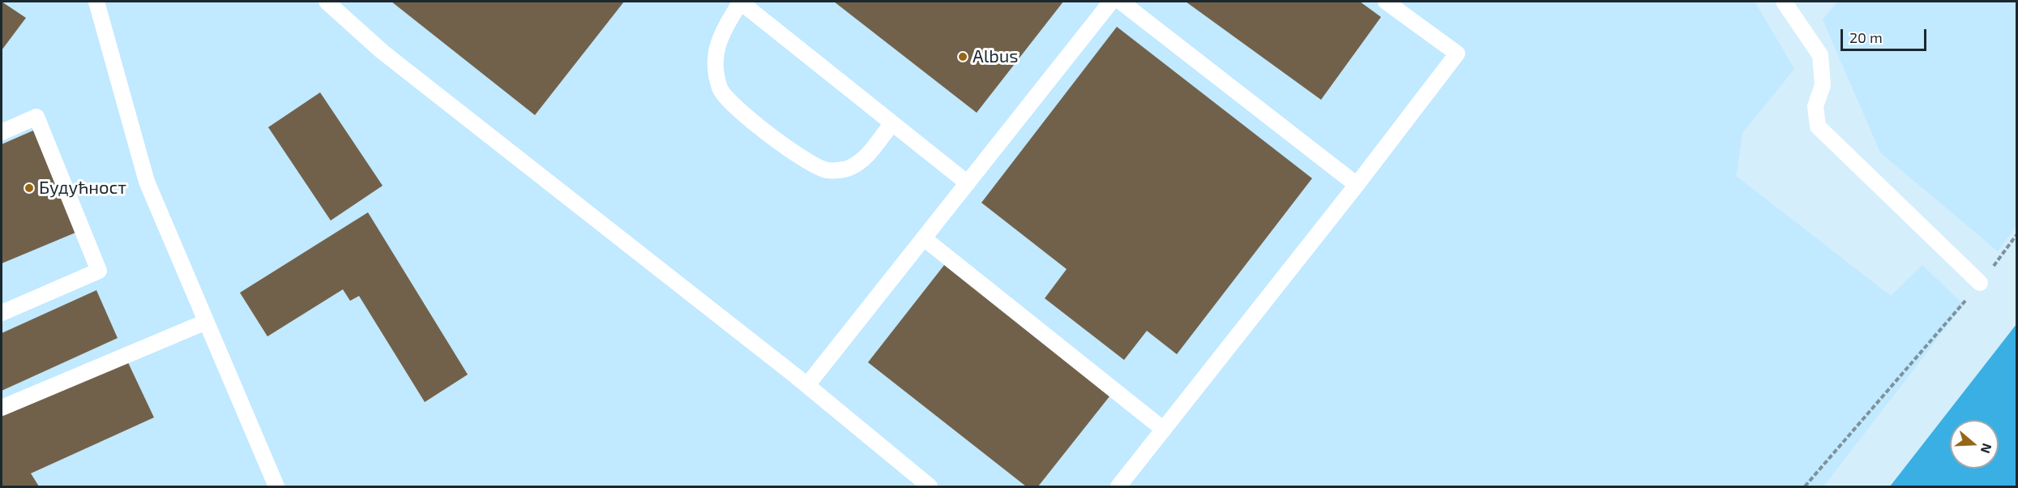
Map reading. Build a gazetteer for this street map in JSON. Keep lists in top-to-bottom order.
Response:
{
  "places": ["Albus", "Будућност"],
  "scale_bar": "20 m",
  "north": "right"
}
